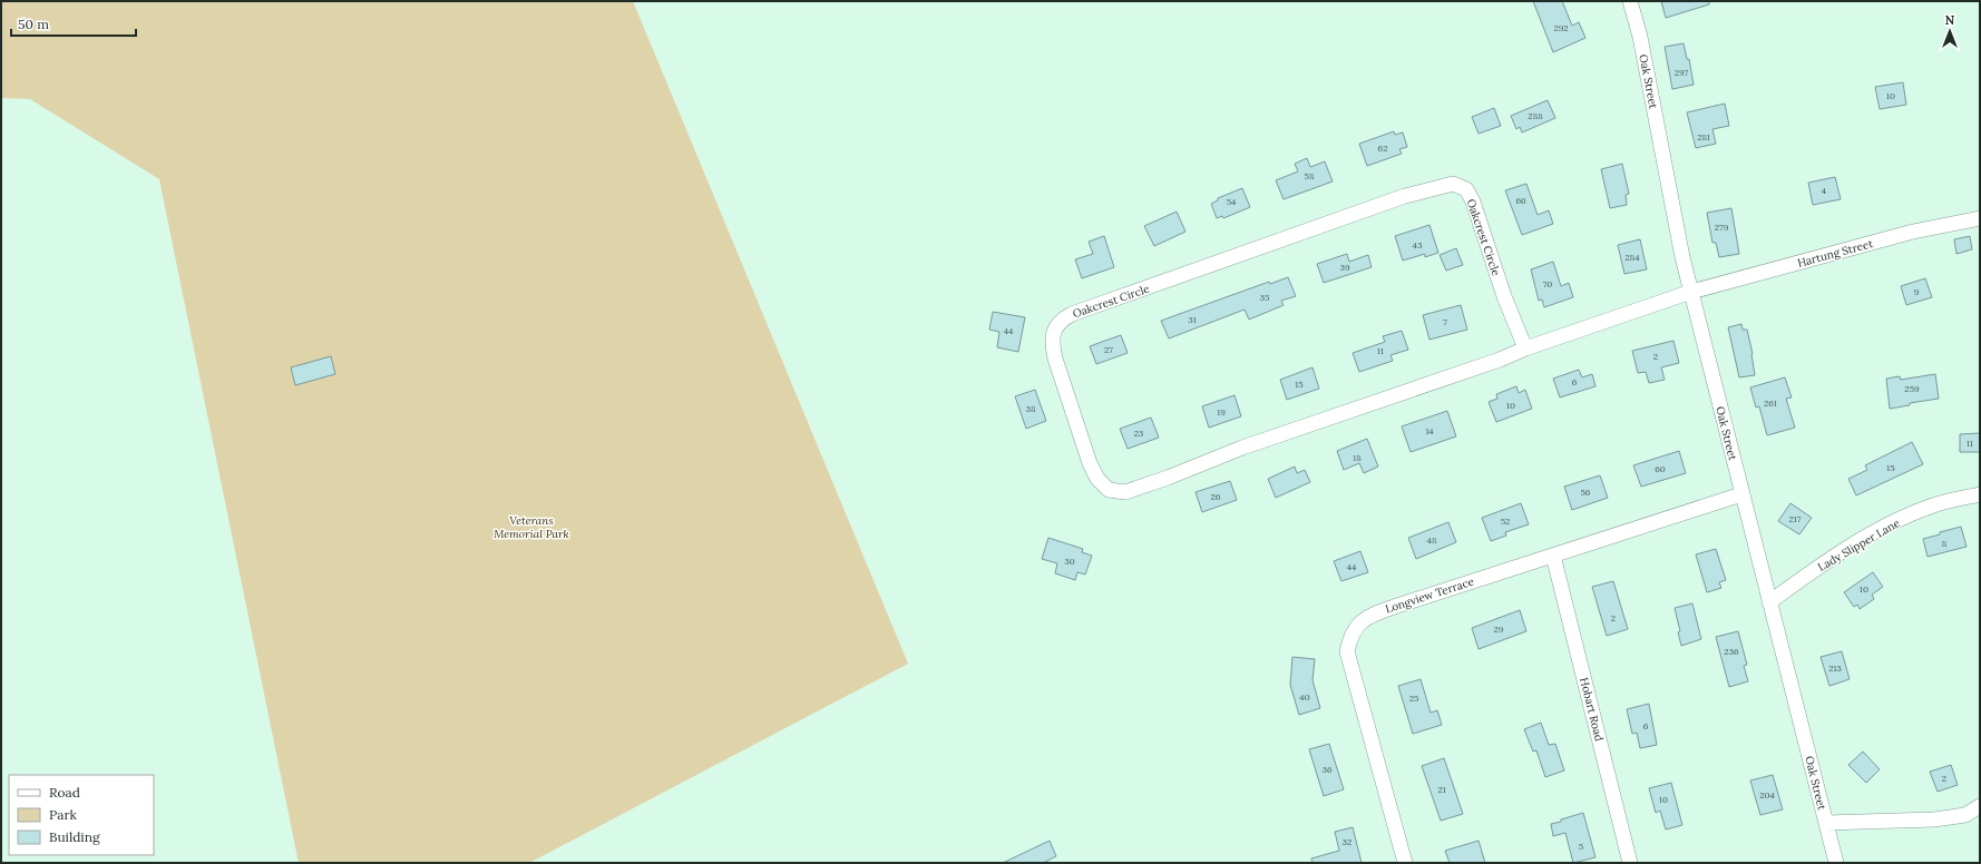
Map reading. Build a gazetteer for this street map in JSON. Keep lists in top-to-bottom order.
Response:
{
  "streets": {
    "street": [
      "Oak Street",
      "Oakcrest Circle",
      "Hartung Street",
      "Lady Slipper Lane",
      "Longview Terrace",
      "Hobart Road"
    ]
  },
  "crossings": [
    ["Oak Street", "Oakcrest Circle"],
    ["Oak Street", "Hartung Street"],
    ["Oak Street", "Lady Slipper Lane"],
    ["Oak Street", "Longview Terrace"],
    ["Oakcrest Circle", "Hartung Street"],
    ["Longview Terrace", "Hobart Road"]
  ],
  "parks": ["Veterans Memorial Park"],
  "house_numbers": [
    "292",
    "297",
    "10",
    "288",
    "281",
    "62",
    "58",
    "4",
    "66",
    "54",
    "279",
    "43",
    "284",
    "39",
    "70",
    "9",
    "35",
    "31",
    "7",
    "44",
    "27",
    "11",
    "2",
    "6",
    "15",
    "259",
    "261",
    "10",
    "38",
    "19",
    "14",
    "23",
    "11",
    "18",
    "15",
    "60",
    "56",
    "26",
    "217",
    "52",
    "48",
    "8",
    "30",
    "44",
    "10",
    "2",
    "29",
    "236",
    "213",
    "40",
    "25",
    "6",
    "36",
    "2",
    "21",
    "204",
    "10",
    "32",
    "5"
  ],
  "legend": ["Road", "Park", "Building"],
  "scale_bar": "50 m",
  "north": "top"
}
